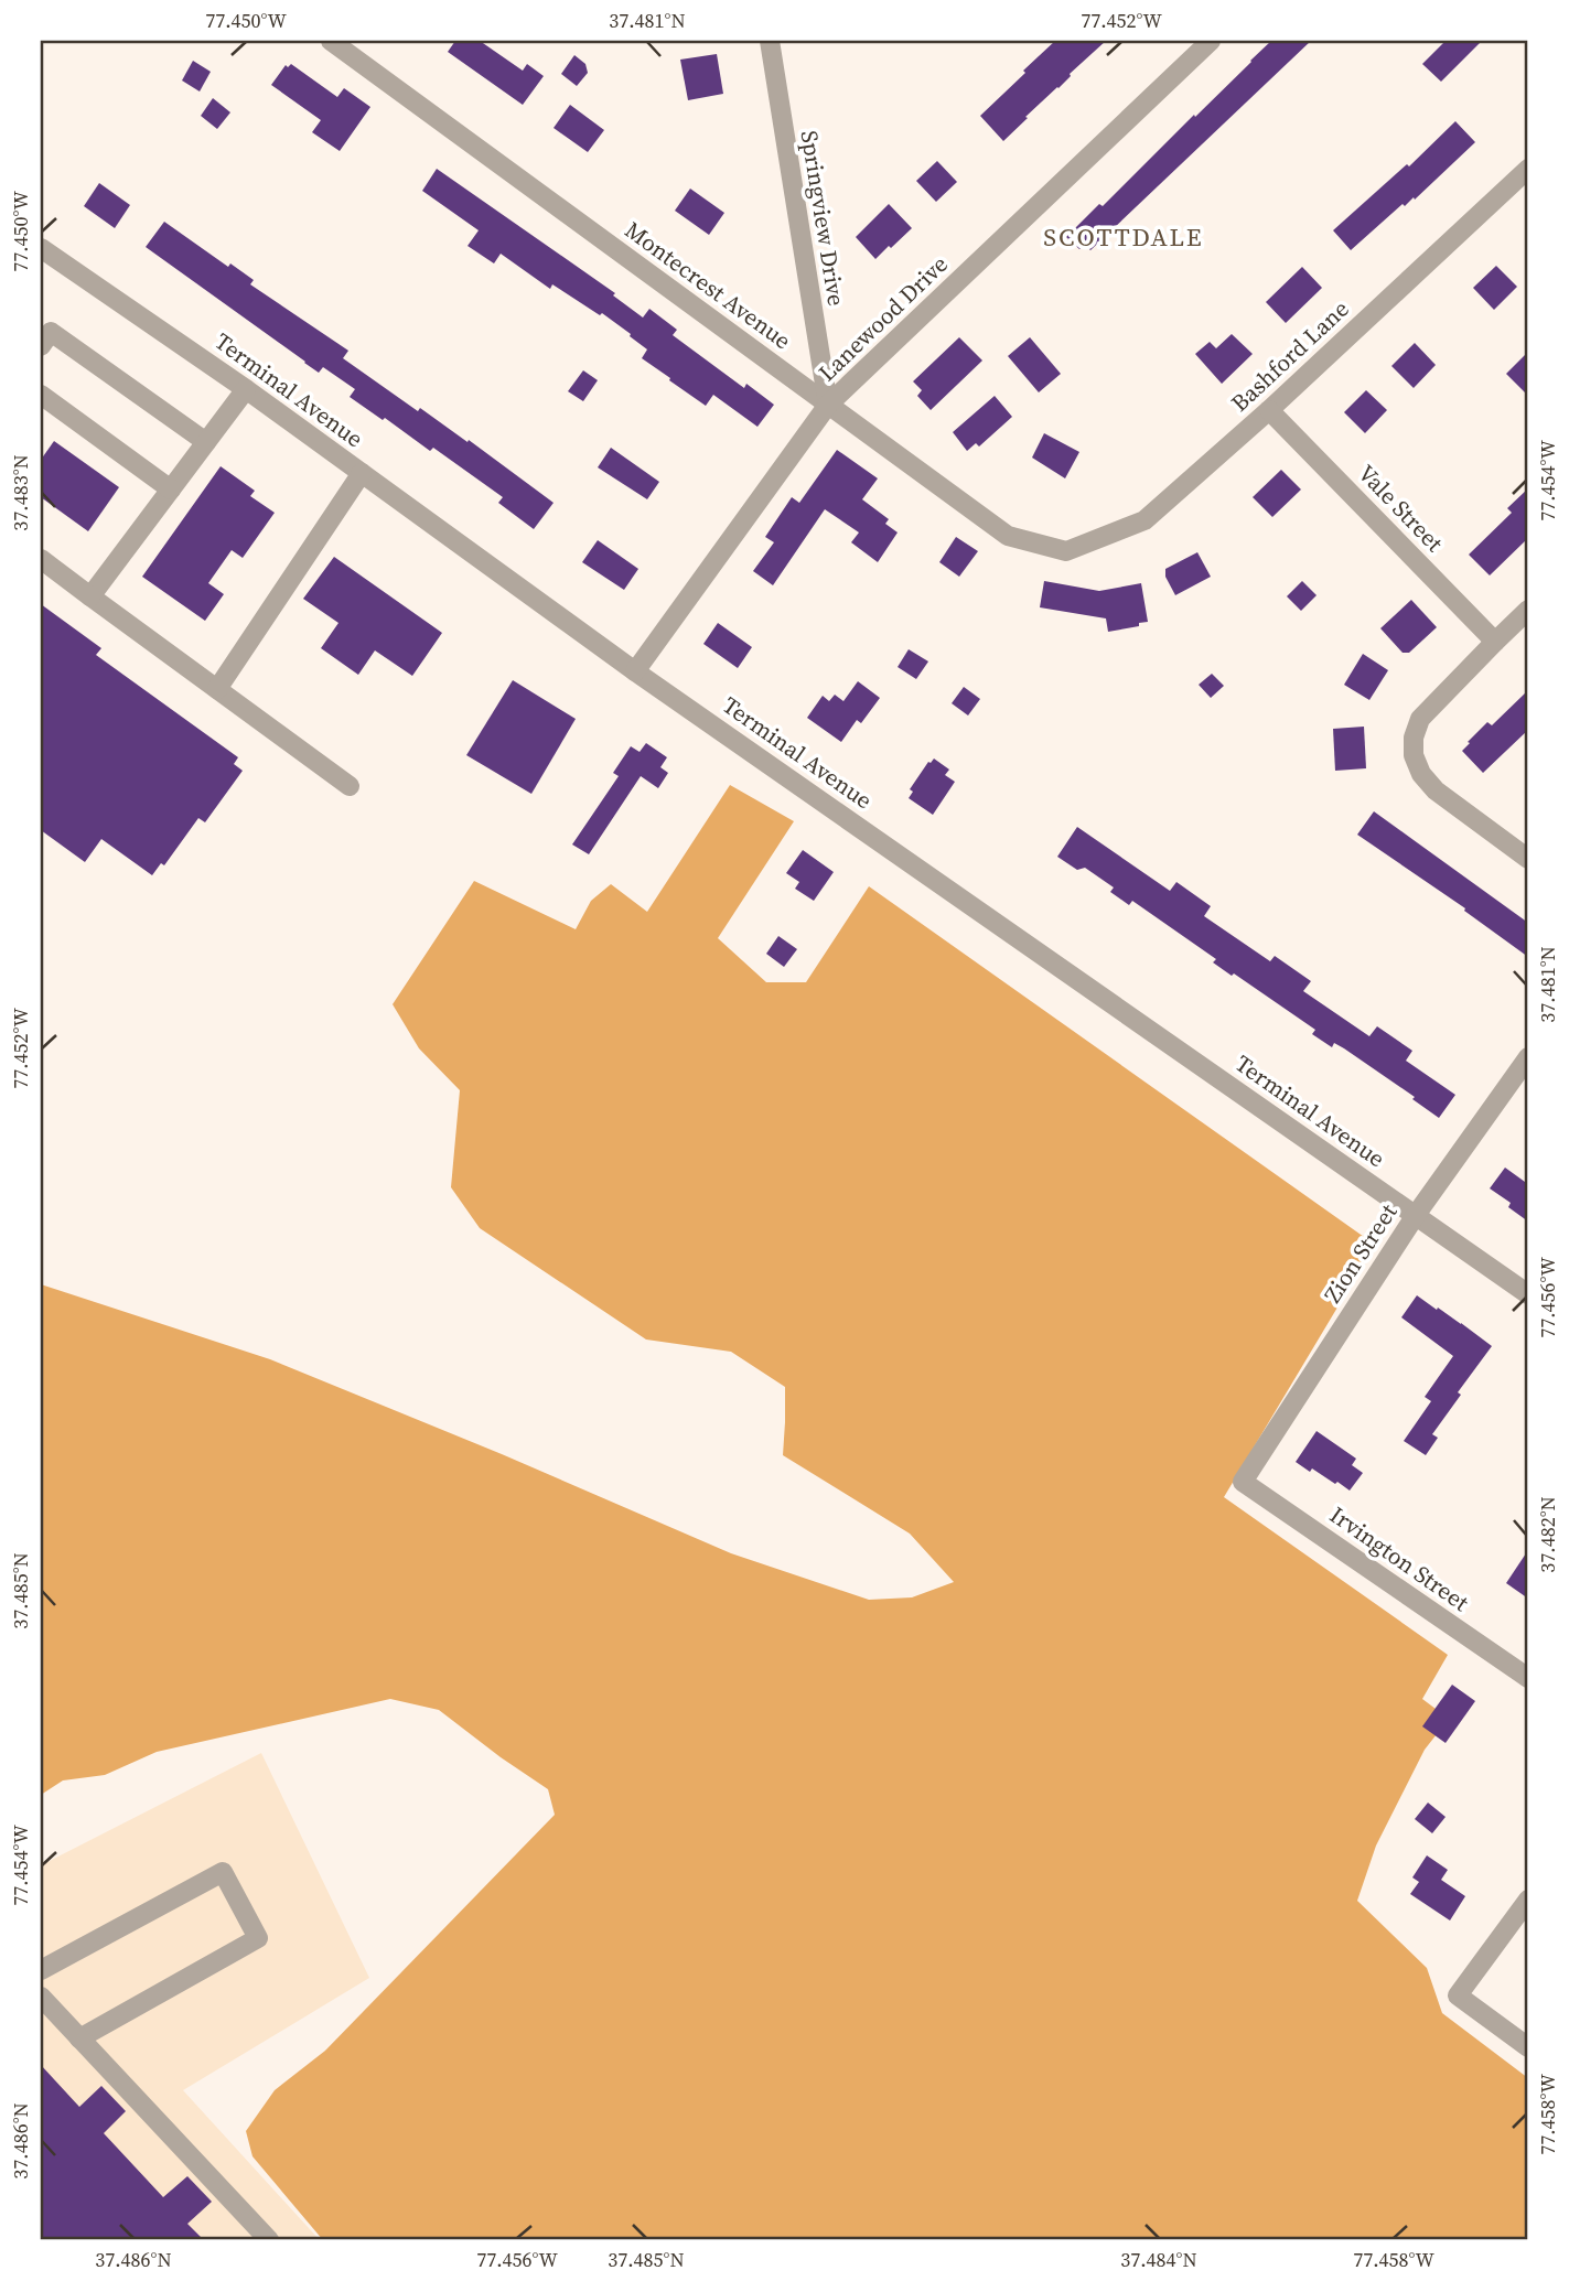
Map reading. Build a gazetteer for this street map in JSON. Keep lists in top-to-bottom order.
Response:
{
  "streets": {
    "street": [
      "Springview Drive",
      "Montecrest Avenue",
      "Lanewood Drive",
      "Bashford Lane",
      "Terminal Avenue",
      "Vale Street",
      "Zion Street",
      "Irvington Street"
    ]
  },
  "crossings": [
    ["Springview Drive", "Montecrest Avenue"],
    ["Springview Drive", "Lanewood Drive"],
    ["Montecrest Avenue", "Lanewood Drive"],
    ["Montecrest Avenue", "Bashford Lane"],
    ["Lanewood Drive", "Terminal Avenue"],
    ["Bashford Lane", "Vale Street"],
    ["Terminal Avenue", "Zion Street"],
    ["Zion Street", "Irvington Street"]
  ],
  "districts": ["SCOTTDALE"],
  "coordinates": [
    "77.450°W",
    "37.481°N",
    "77.452°W",
    "77.454°W",
    "37.483°N",
    "77.456°W",
    "37.482°N",
    "37.485°N",
    "77.458°W",
    "37.486°N",
    "37.484°N"
  ]
}
